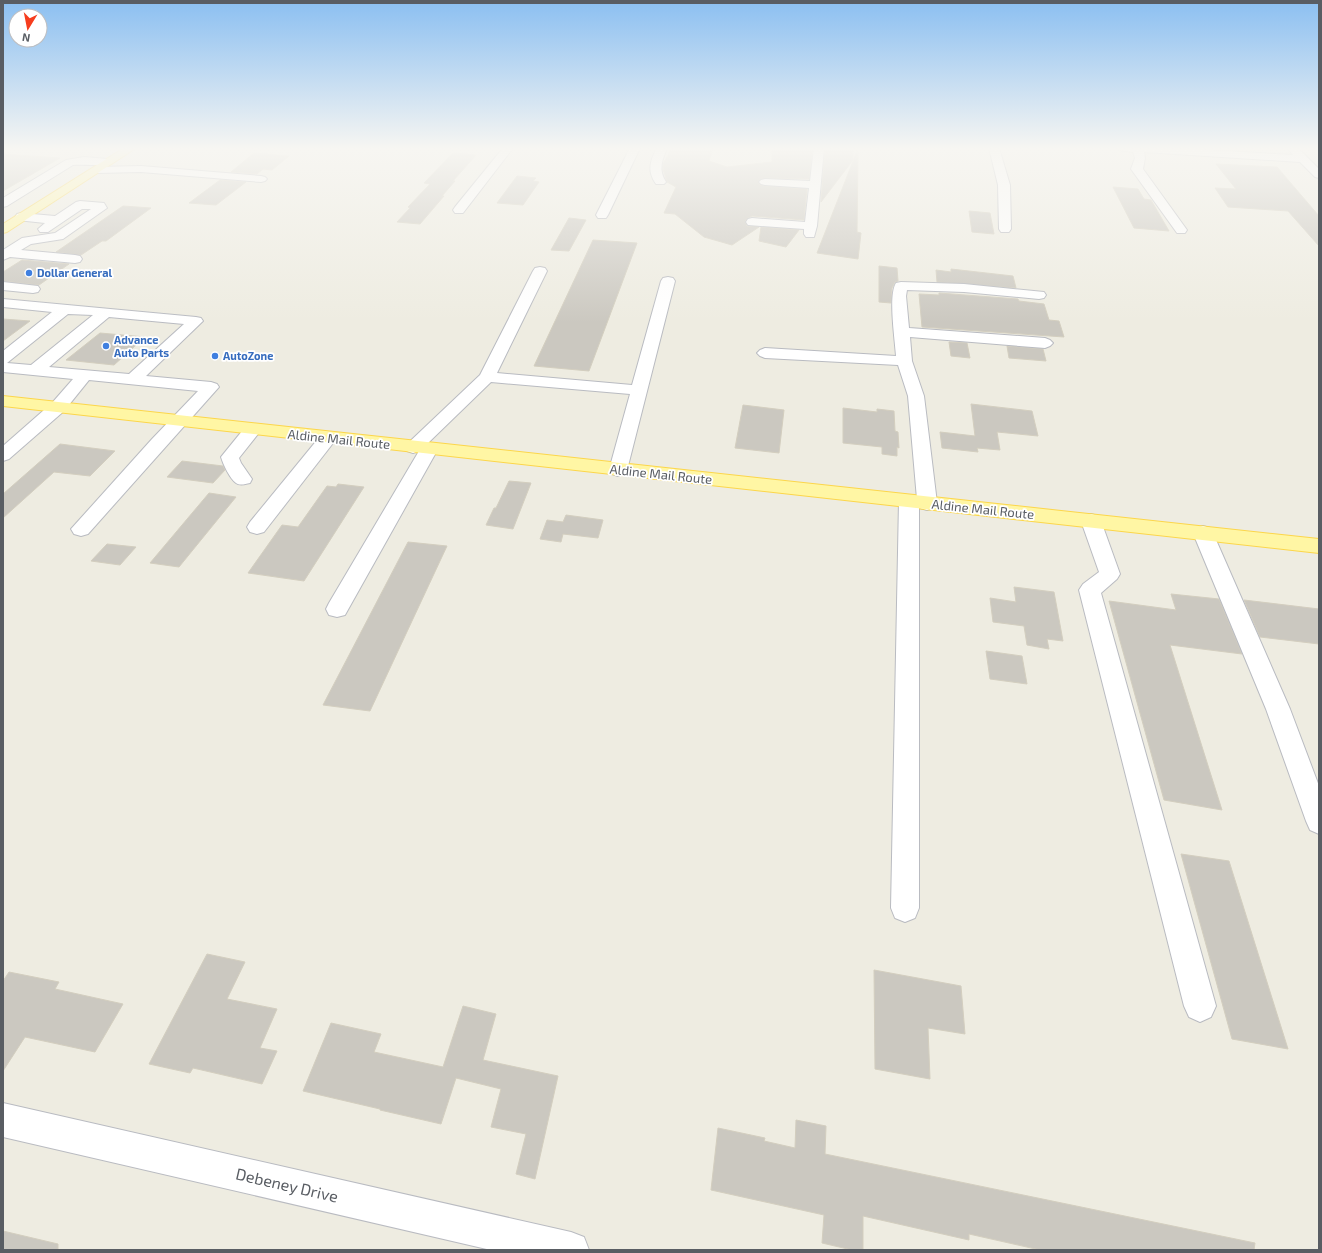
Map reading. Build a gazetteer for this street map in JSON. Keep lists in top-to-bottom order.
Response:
{
  "streets": {
    "main road": ["Aldine Mail Route"],
    "street": ["Debeney Drive"]
  },
  "places": ["Dollar General", "Advance Auto Parts", "AutoZone"],
  "north": "bottom"
}
